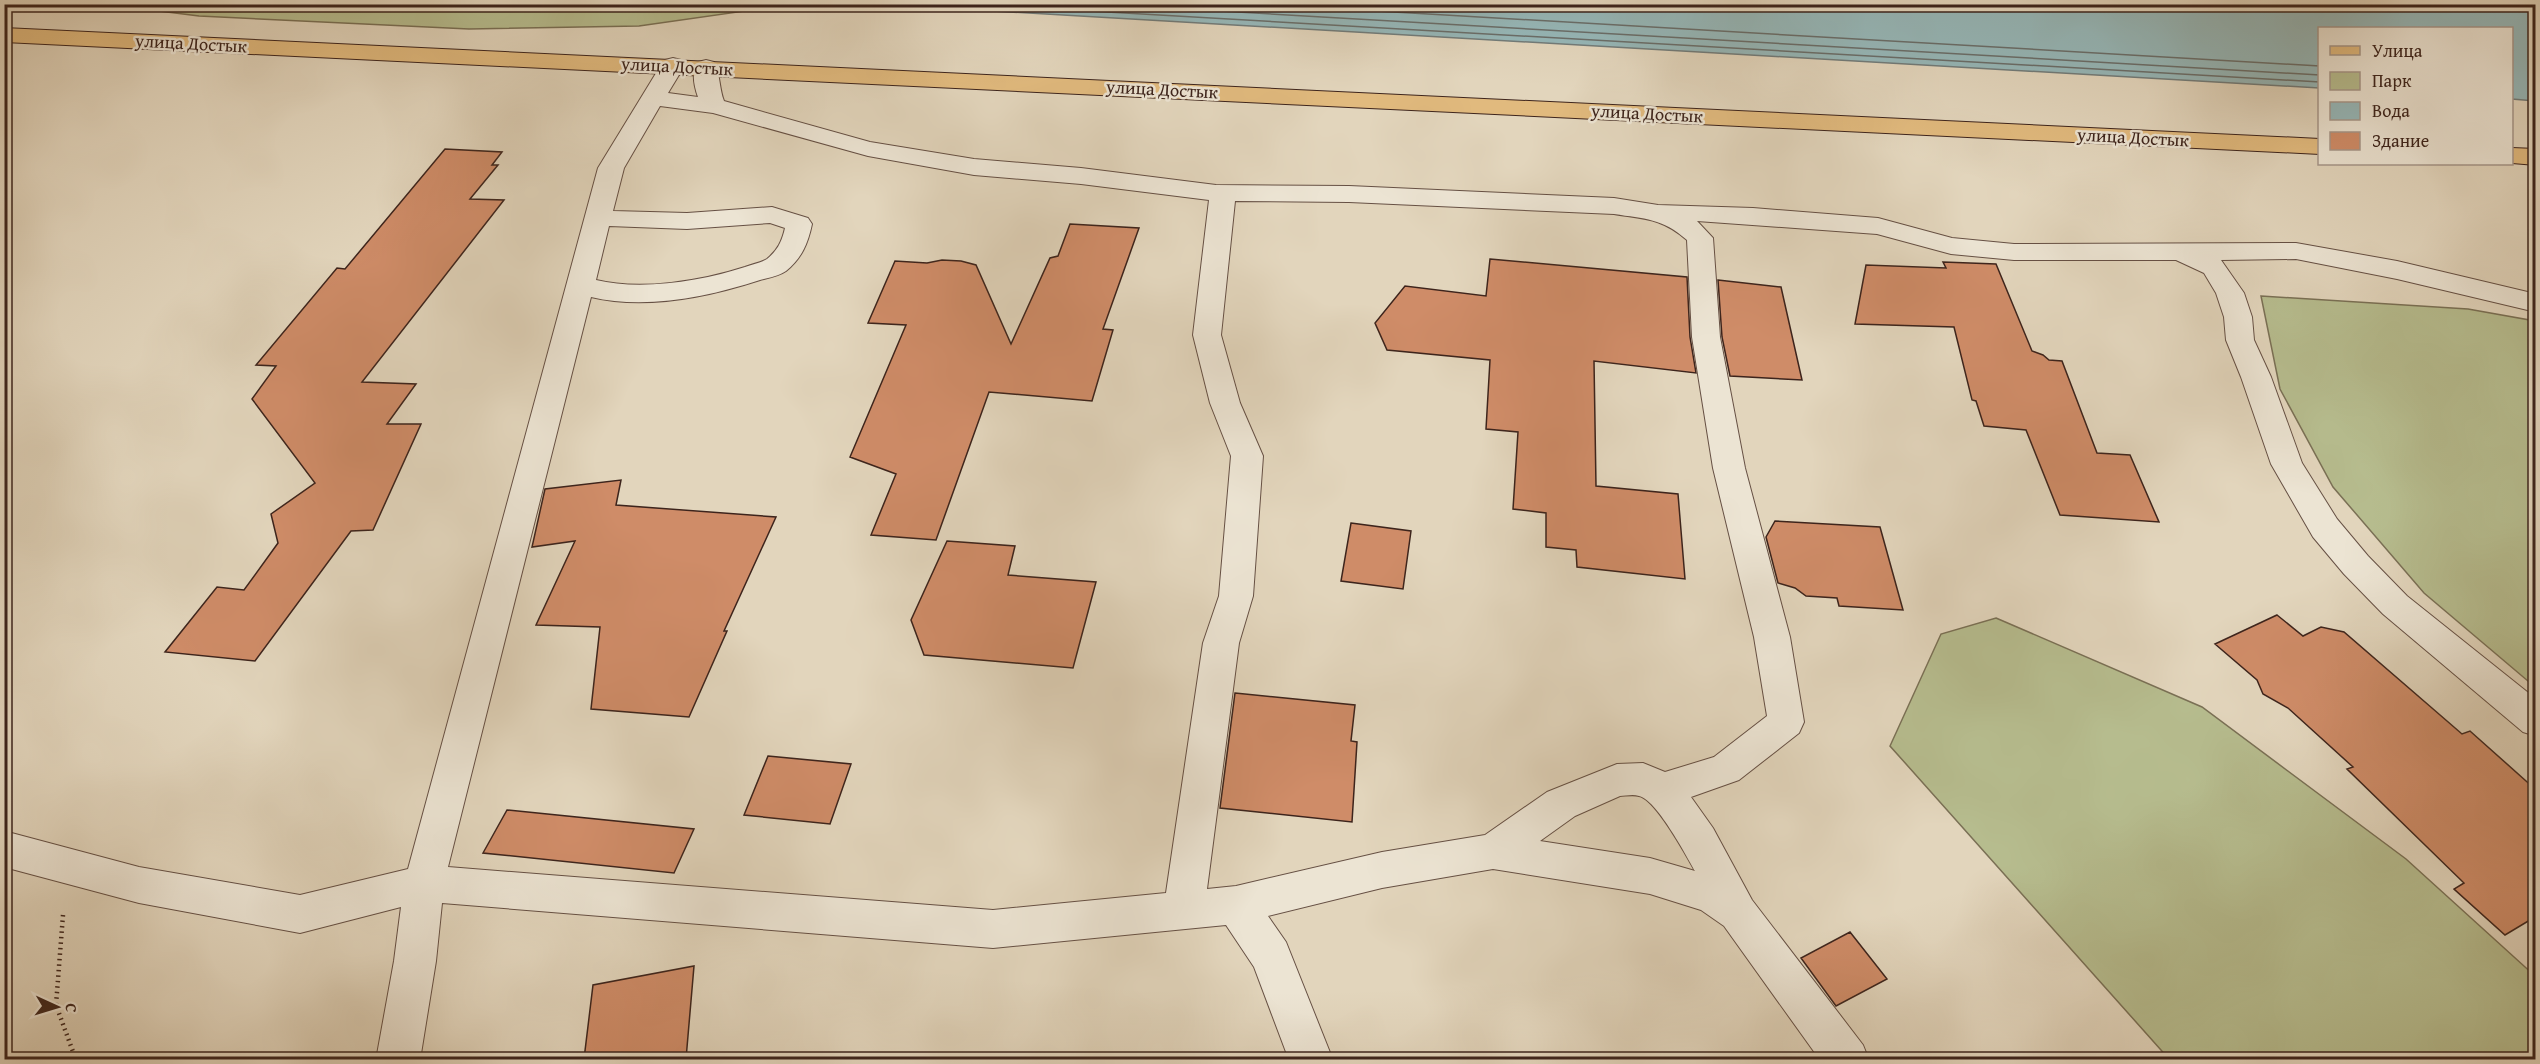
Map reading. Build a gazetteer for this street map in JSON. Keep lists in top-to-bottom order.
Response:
{
  "streets": {
    "main road": ["улица Достык"]
  },
  "legend": [
    "Улица",
    "Парк",
    "Вода",
    "Здание"
  ],
  "north": "right"
}
